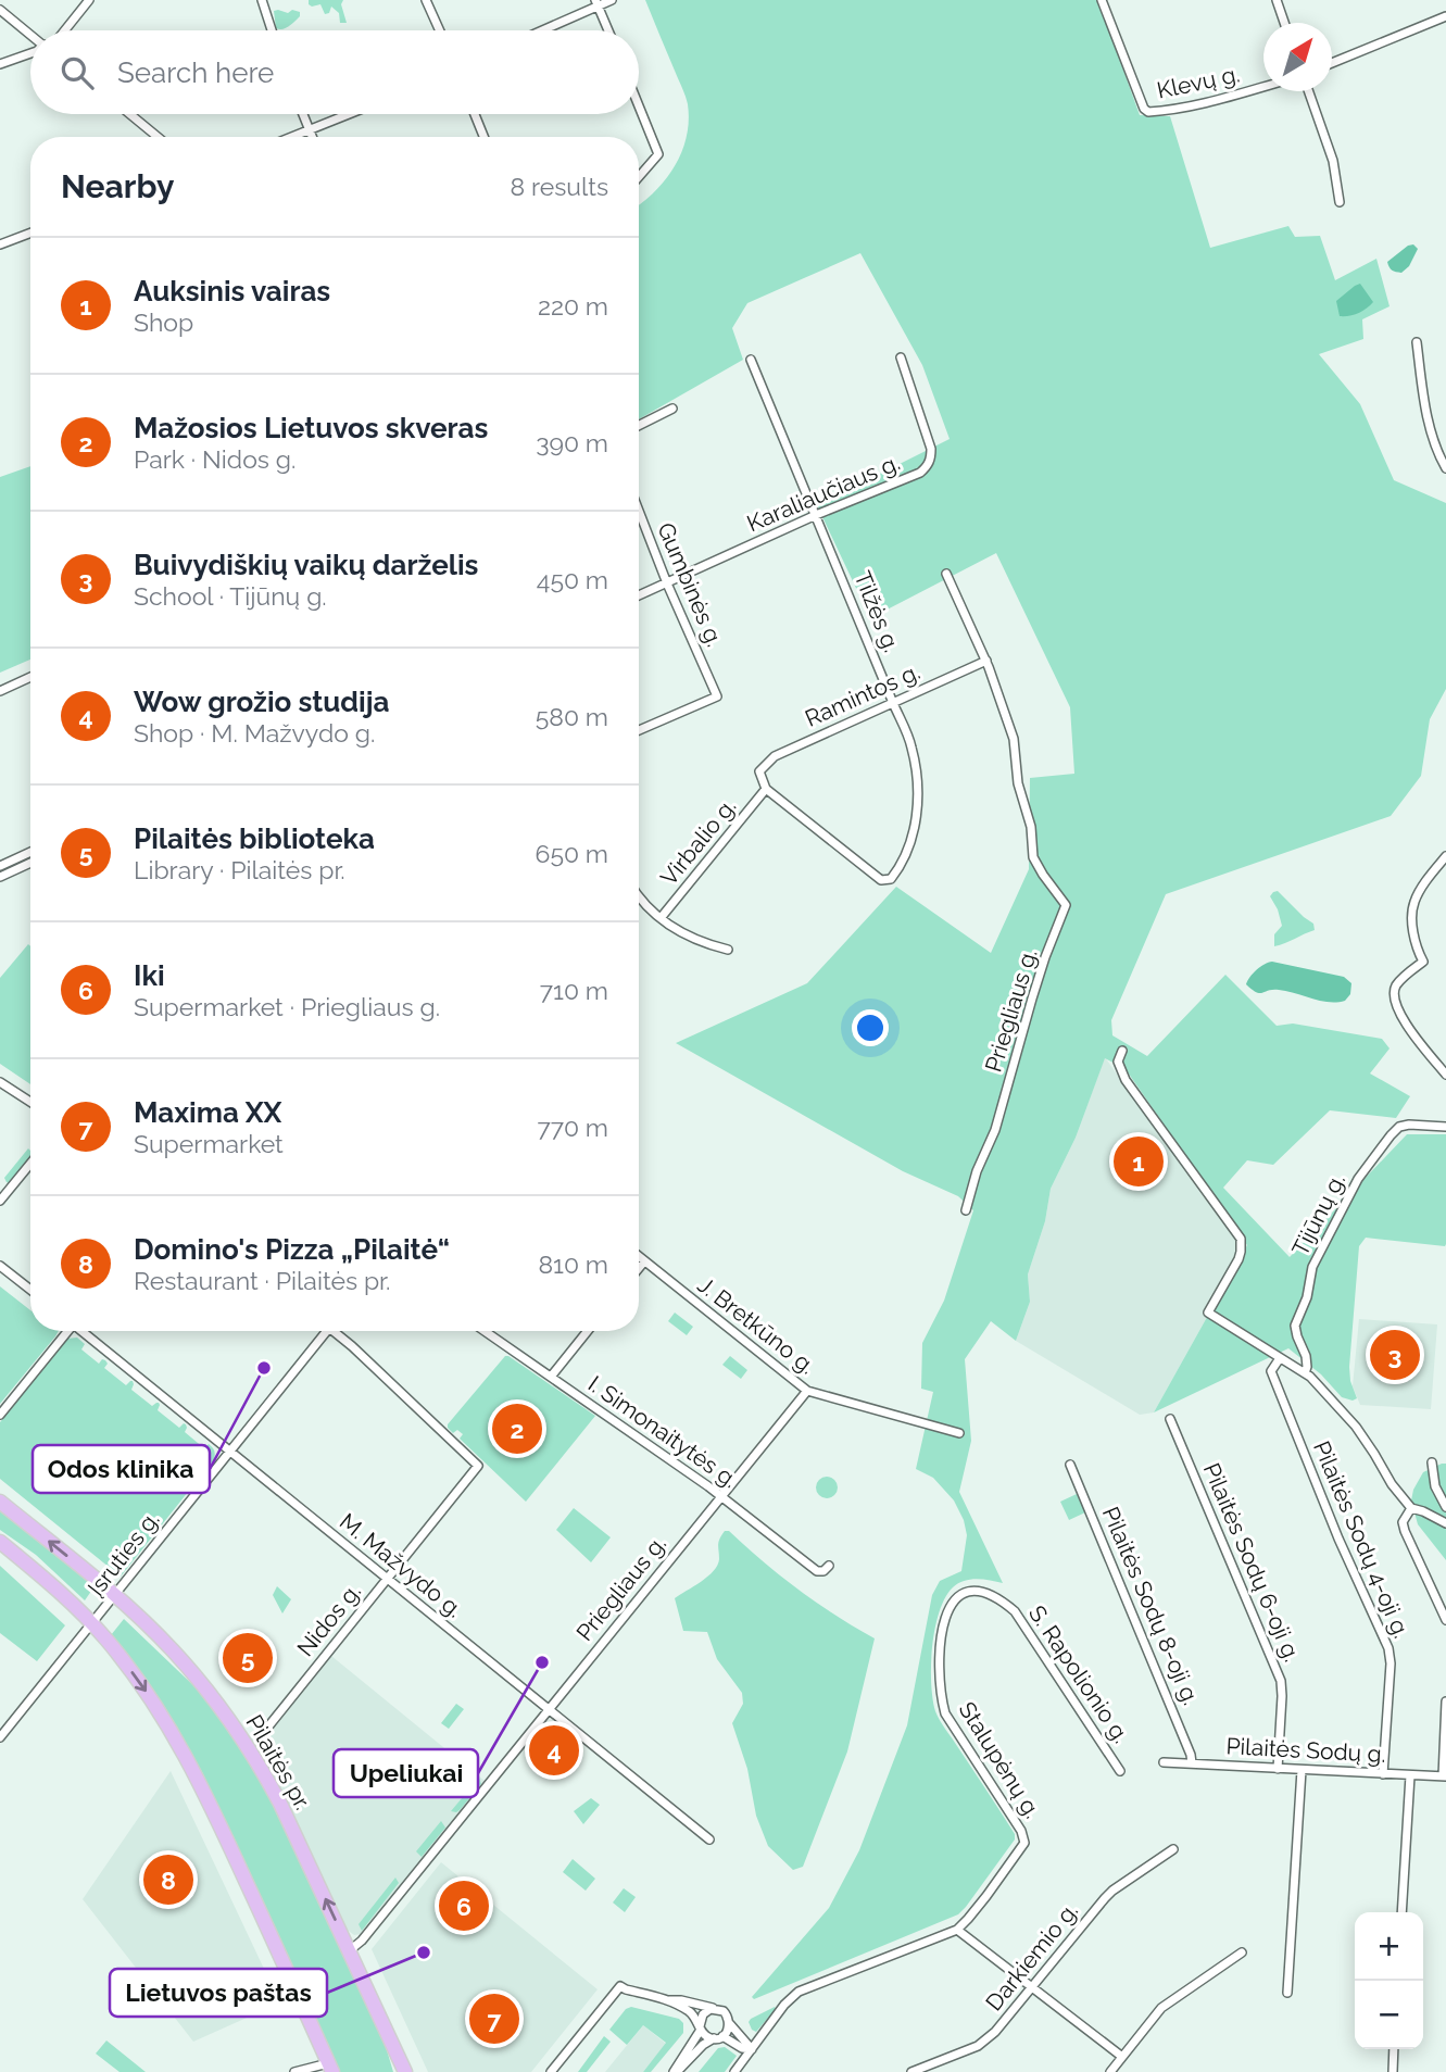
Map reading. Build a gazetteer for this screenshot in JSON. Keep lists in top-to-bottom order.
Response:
{
  "streets": {
    "main road": ["Pilaitės pr."],
    "street": [
      "Klevų g.",
      "Karaliaučiaus g.",
      "Gumbinės g.",
      "Tilžės g.",
      "Ramintos g.",
      "Virbalio g.",
      "Priegliaus g.",
      "Tijūnų g.",
      "J. Bretkūno g.",
      "I. Simonaitytės g.",
      "Pilaitės Sodų 4-oji g.",
      "Įsruties g.",
      "Pilaitės Sodų 6-oji g.",
      "M. Mažvydo g.",
      "Pilaitės Sodų 8-oji g.",
      "Nidos g.",
      "S. Rapolionio g.",
      "Pilaitės Sodų g.",
      "Stalupėnų g.",
      "Darkiemio g."
    ]
  },
  "crossings": [
    ["Karaliaučiaus g.", "Gumbinės g."],
    ["Karaliaučiaus g.", "Tilžės g."],
    ["Tilžės g.", "Ramintos g."],
    ["Tilžės g.", "Virbalio g."],
    ["Ramintos g.", "Virbalio g."],
    ["Ramintos g.", "Priegliaus g."],
    ["Priegliaus g.", "J. Bretkūno g."],
    ["Priegliaus g.", "I. Simonaitytės g."],
    ["Priegliaus g.", "M. Mažvydo g."],
    ["Priegliaus g.", "Pilaitės pr."],
    ["Pilaitės Sodų 4-oji g.", "Pilaitės Sodų g."],
    ["Įsruties g.", "M. Mažvydo g."],
    ["Įsruties g.", "Pilaitės pr."],
    ["Pilaitės Sodų 6-oji g.", "Pilaitės Sodų g."],
    ["M. Mažvydo g.", "Nidos g."],
    ["Pilaitės Sodų 8-oji g.", "Pilaitės Sodų g."],
    ["S. Rapolionio g.", "Stalupėnų g."]
  ],
  "places": ["Odos klinika", "Upeliukai", "Lietuvos paštas"],
  "north": "top right",
  "page": {
    "search": "Search here",
    "heading": ["Nearby", "8 results"],
    "list": [
      {
        "mark": "1",
        "name": "Auksinis vairas",
        "note": "Shop",
        "value": "220 m"
      },
      {
        "mark": "2",
        "name": "Mažosios Lietuvos skveras",
        "note": "Park · Nidos g.",
        "value": "390 m"
      },
      {
        "mark": "3",
        "name": "Buivydiškių vaikų darželis",
        "note": "School · Tijūnų g.",
        "value": "450 m"
      },
      {
        "mark": "4",
        "name": "Wow grožio studija",
        "note": "Shop · M. Mažvydo g.",
        "value": "580 m"
      },
      {
        "mark": "5",
        "name": "Pilaitės biblioteka",
        "note": "Library · Pilaitės pr.",
        "value": "650 m"
      },
      {
        "mark": "6",
        "name": "Iki",
        "note": "Supermarket · Priegliaus g.",
        "value": "710 m"
      },
      {
        "mark": "7",
        "name": "Maxima XX",
        "note": "Supermarket",
        "value": "770 m"
      },
      {
        "mark": "8",
        "name": "Domino's Pizza „Pilaitė“",
        "note": "Restaurant · Pilaitės pr.",
        "value": "810 m"
      }
    ],
    "pins": [
      "1",
      "3",
      "2",
      "5",
      "4",
      "8",
      "6",
      "7"
    ],
    "map_buttons": ["+", "−"]
  }
}
